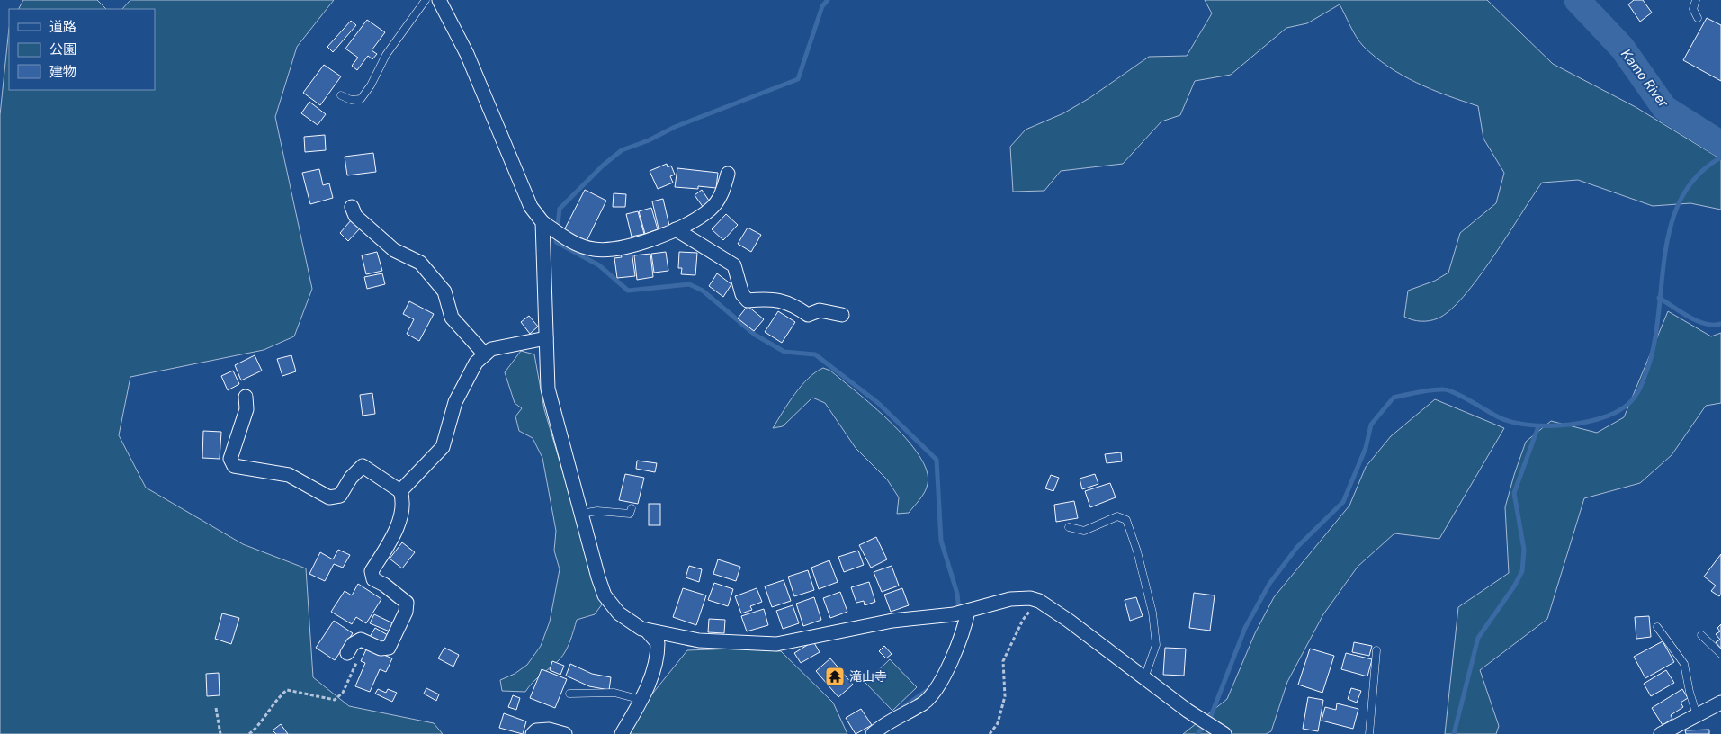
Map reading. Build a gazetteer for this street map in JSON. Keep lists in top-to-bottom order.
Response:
{
  "water": ["Kamo River"],
  "places": {
    "temple": ["滝山寺"]
  },
  "legend": ["道路", "公園", "建物"]
}
